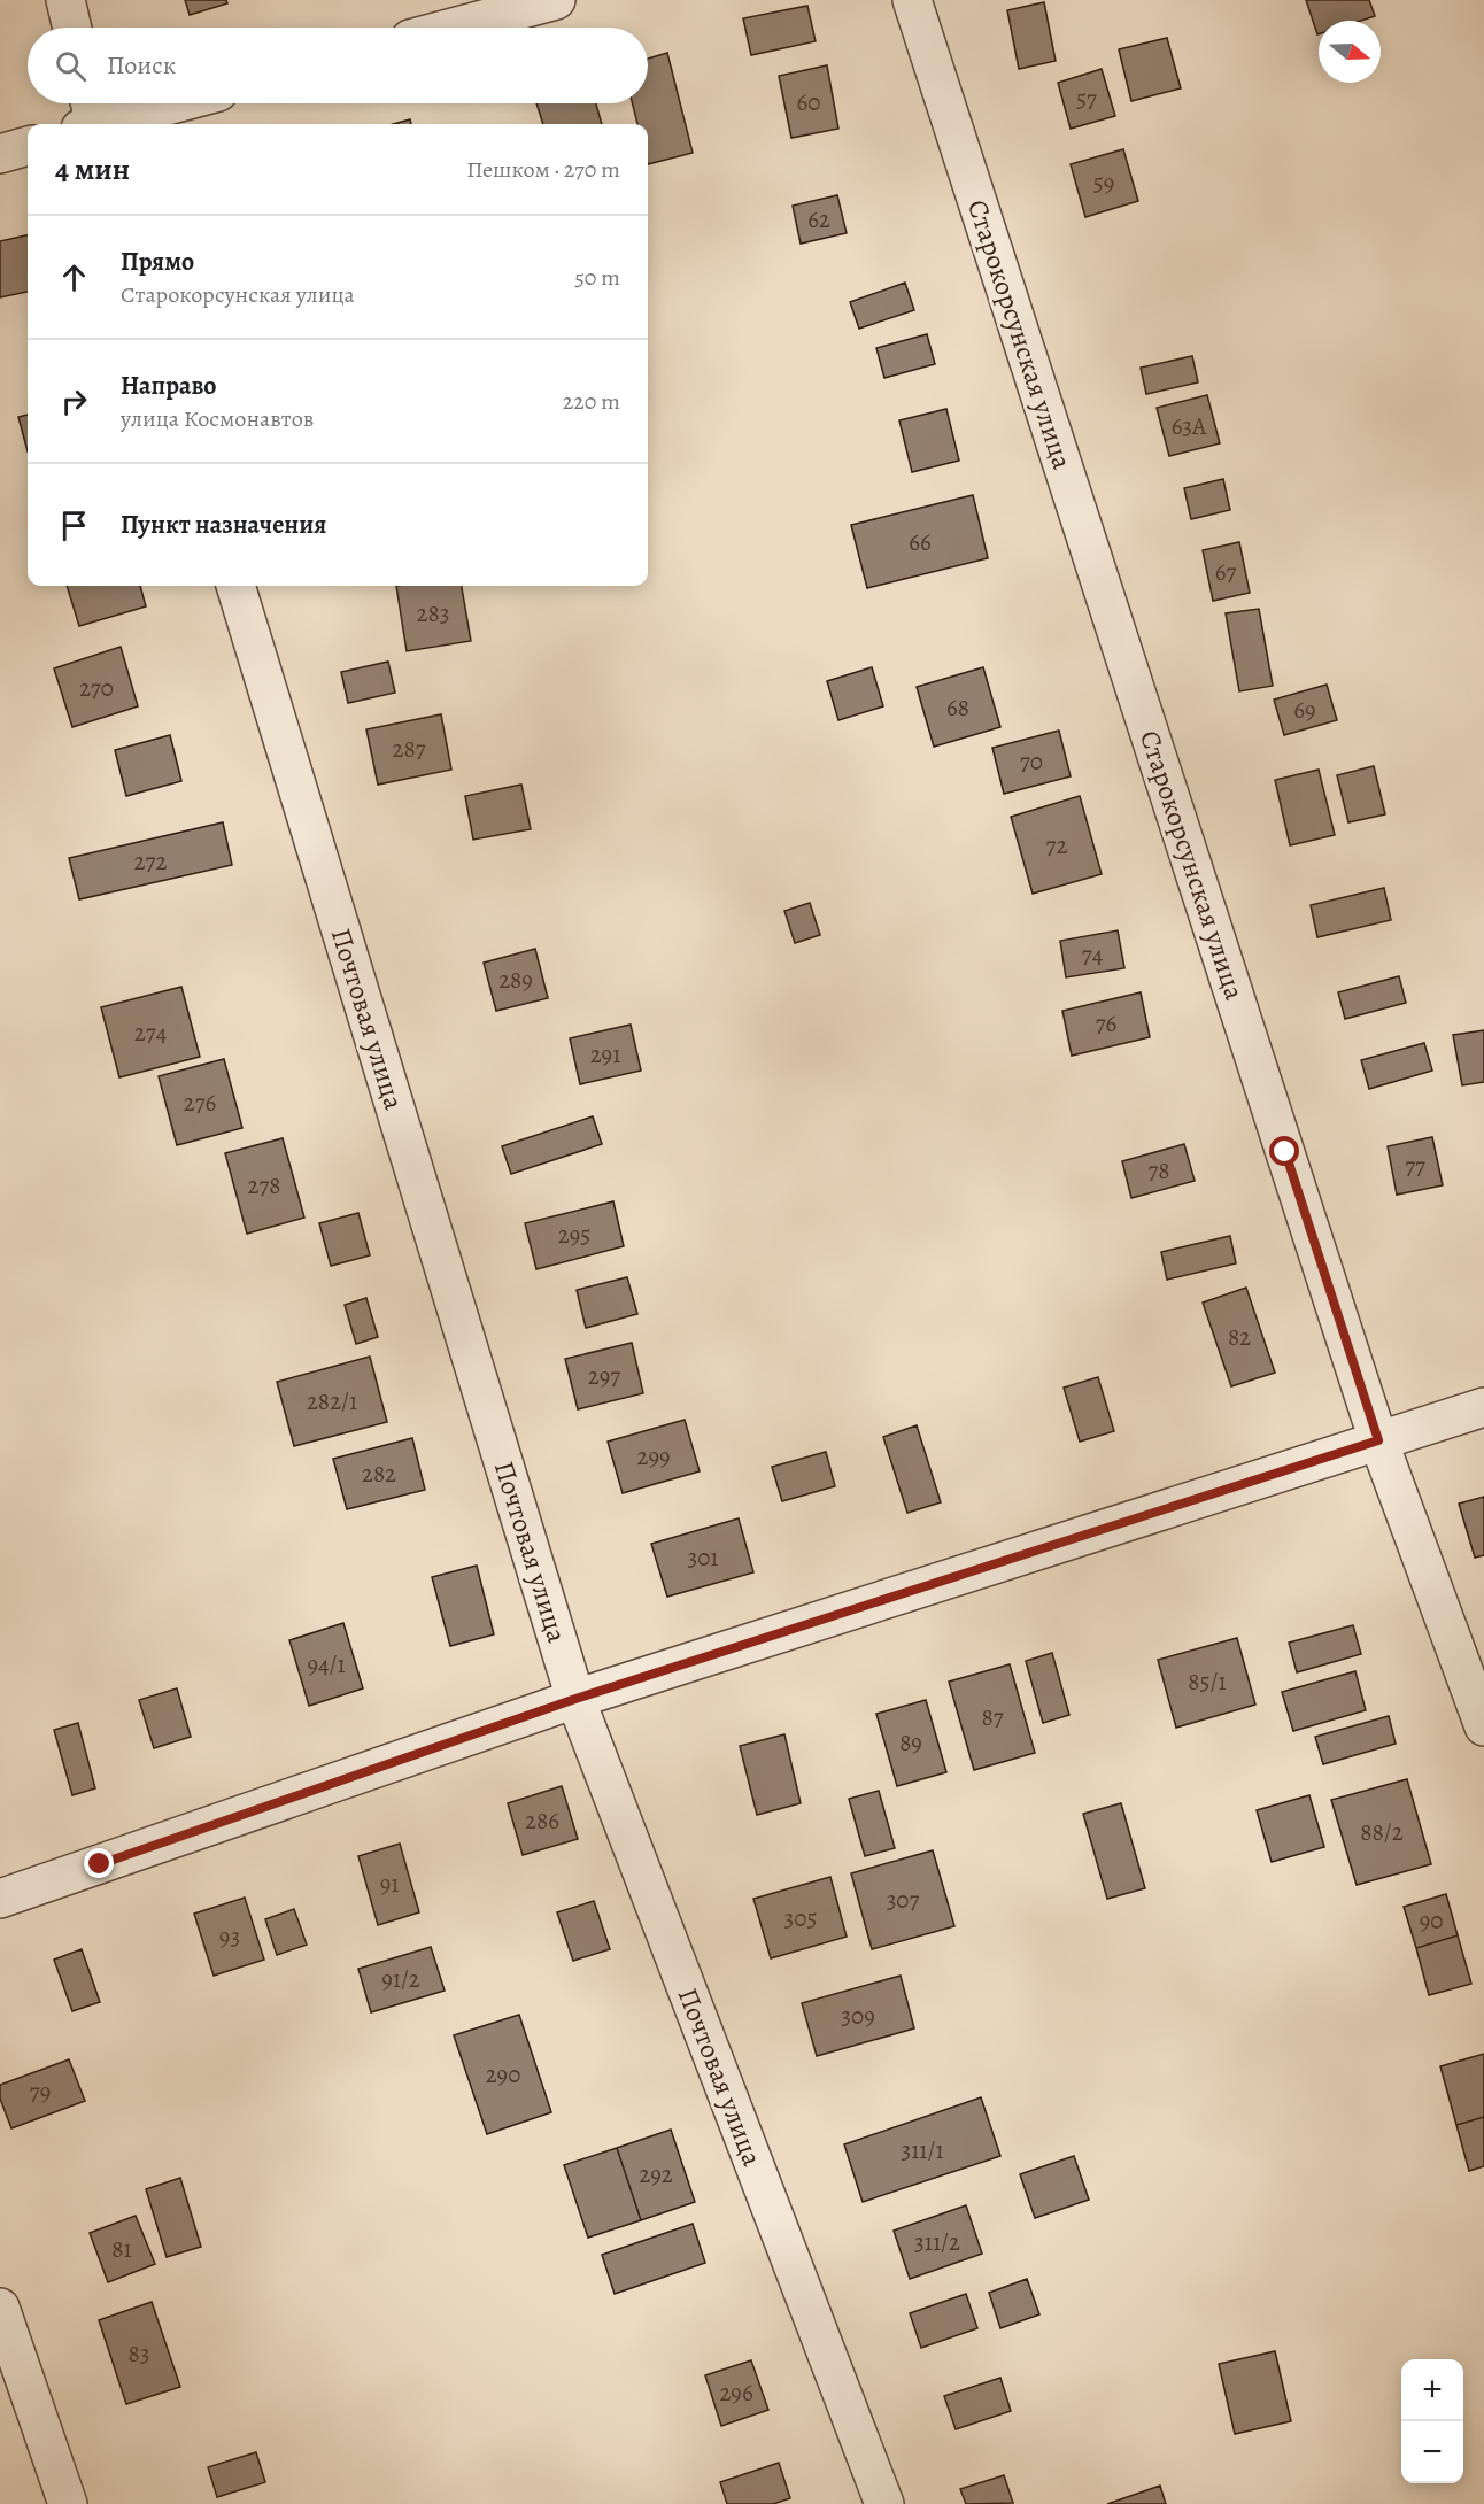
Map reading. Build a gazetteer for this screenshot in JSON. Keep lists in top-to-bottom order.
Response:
{
  "streets": {
    "street": ["Старокорсунская улица", "Почтовая улица"]
  },
  "house_numbers": [
    "57",
    "60",
    "59",
    "62",
    "63А",
    "66",
    "67",
    "283",
    "270",
    "68",
    "69",
    "287",
    "70",
    "72",
    "272",
    "74",
    "289",
    "76",
    "274",
    "291",
    "276",
    "77",
    "78",
    "278",
    "295",
    "82",
    "297",
    "282/1",
    "299",
    "282",
    "301",
    "94/1",
    "85/1",
    "87",
    "89",
    "286",
    "88/2",
    "91",
    "307",
    "305",
    "90",
    "93",
    "91/2",
    "309",
    "290",
    "79",
    "311/1",
    "292",
    "311/2",
    "81",
    "83",
    "296"
  ],
  "north": "right",
  "page": {
    "search": "Поиск",
    "heading": ["4 мин", "Пешком · 270 m"],
    "list": [
      ["Прямо", "Старокорсунская улица", "50 m"],
      ["Направо", "улица Космонавтов", "220 m"],
      "Пункт назначения"
    ],
    "map_buttons": ["+", "−"]
  }
}
